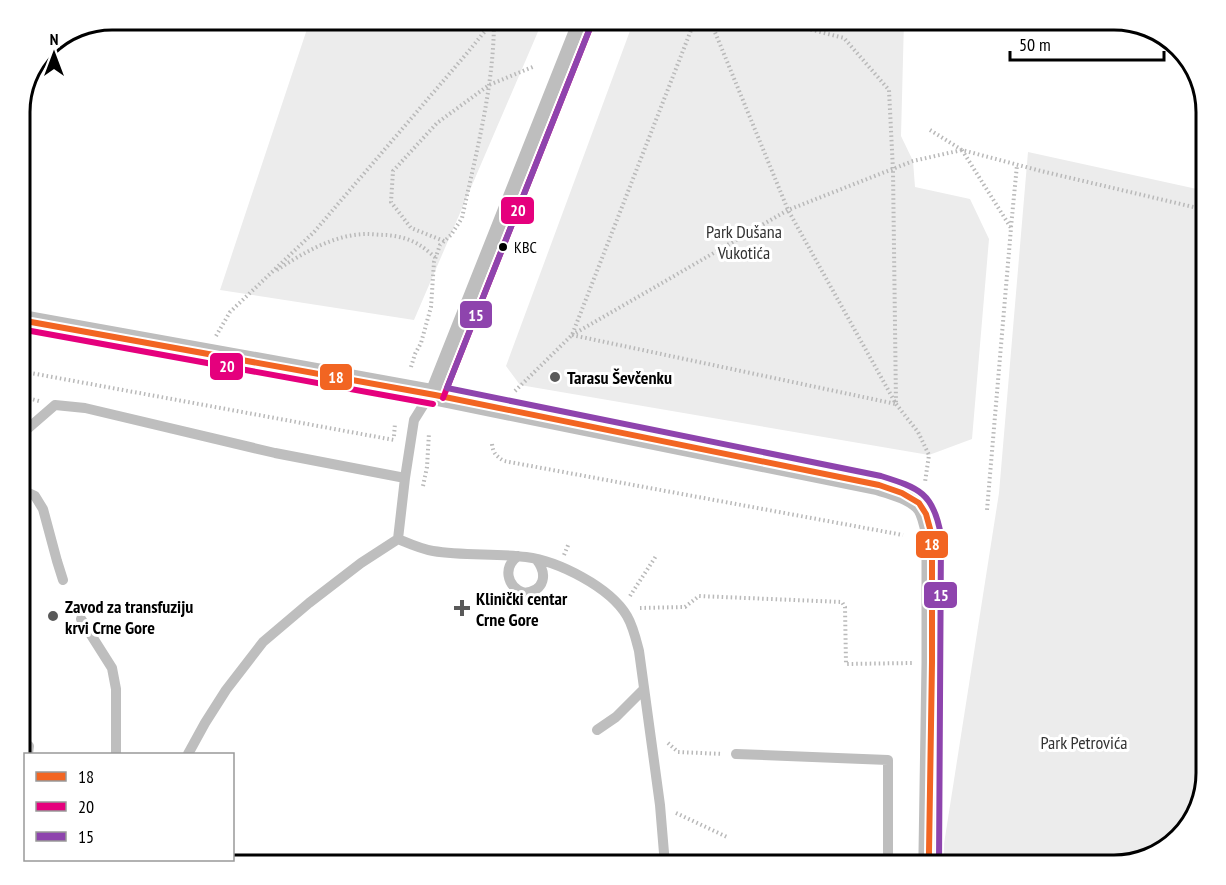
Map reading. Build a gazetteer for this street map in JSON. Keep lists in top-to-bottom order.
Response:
{
  "parks": ["Park Dušana Vukotića", "Park Petrovića"],
  "places": {
    "other": ["KBC", "Tarasu Ševčenku", "Zavod za transfuziju krvi Crne Gore"],
    "health": ["Klinički centar Crne Gore"]
  },
  "lines": ["transit line 20", "transit line 15", "transit line 18"],
  "legend": ["18", "20", "15"],
  "scale_bar": "50 m",
  "north": "top"
}
